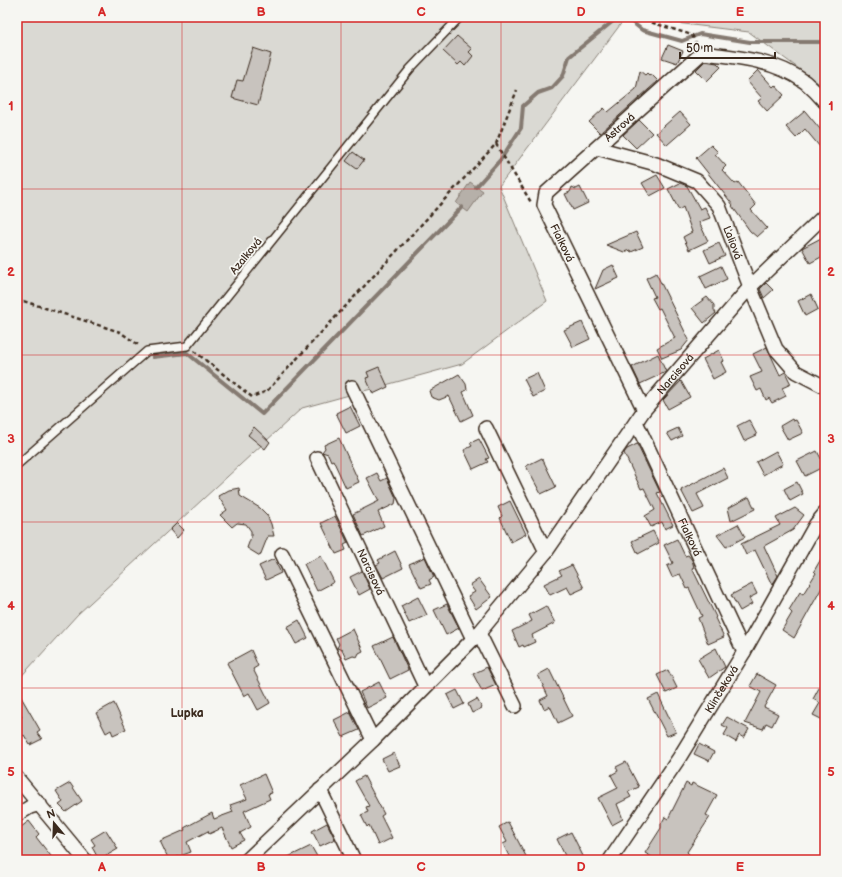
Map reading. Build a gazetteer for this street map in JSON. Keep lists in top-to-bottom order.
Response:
{
  "streets": {
    "street": [
      "Astrová",
      "Ľaliová",
      "Fialková",
      "Narcisová",
      "Klinčeková"
    ],
    "lane": ["Azalková"]
  },
  "crossings": [
    ["Astrová", "Ľaliová"],
    ["Astrová", "Fialková"],
    ["Ľaliová", "Narcisová"],
    ["Fialková", "Narcisová"],
    ["Fialková", "Klinčeková"]
  ],
  "districts": ["Lupka"],
  "scale_bar": "50 m",
  "north": "top",
  "grid": {
    "columns": [
      "A",
      "B",
      "C",
      "D",
      "E"
    ],
    "rows": [
      "1",
      "2",
      "3",
      "4",
      "5"
    ]
  }
}
